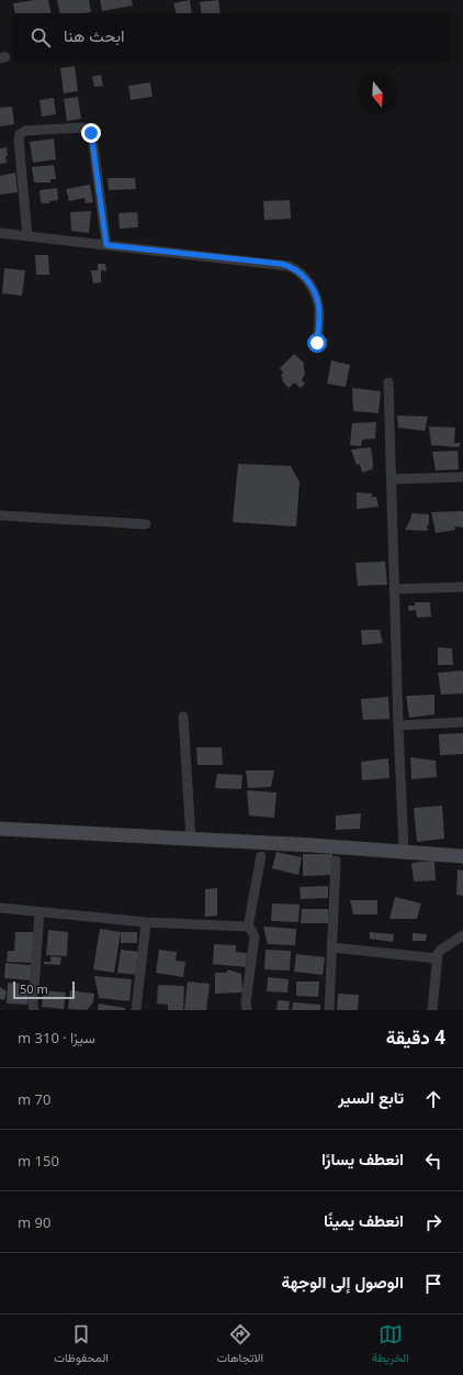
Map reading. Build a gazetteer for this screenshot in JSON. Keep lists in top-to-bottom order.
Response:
{
  "scale_bar": "50 m",
  "north": "bottom",
  "page": {
    "search": "ابحث هنا",
    "scale": "50 m",
    "heading": ["4 دقيقة", "سيرًا · 310 m"],
    "list": [
      ["تابع السير", "70 m"],
      ["انعطف يسارًا", "150 m"],
      ["انعطف يمينًا", "90 m"],
      "الوصول إلى الوجهة"
    ],
    "nav": ["الخريطة", "الاتجاهات", "المحفوظات"]
  }
}
